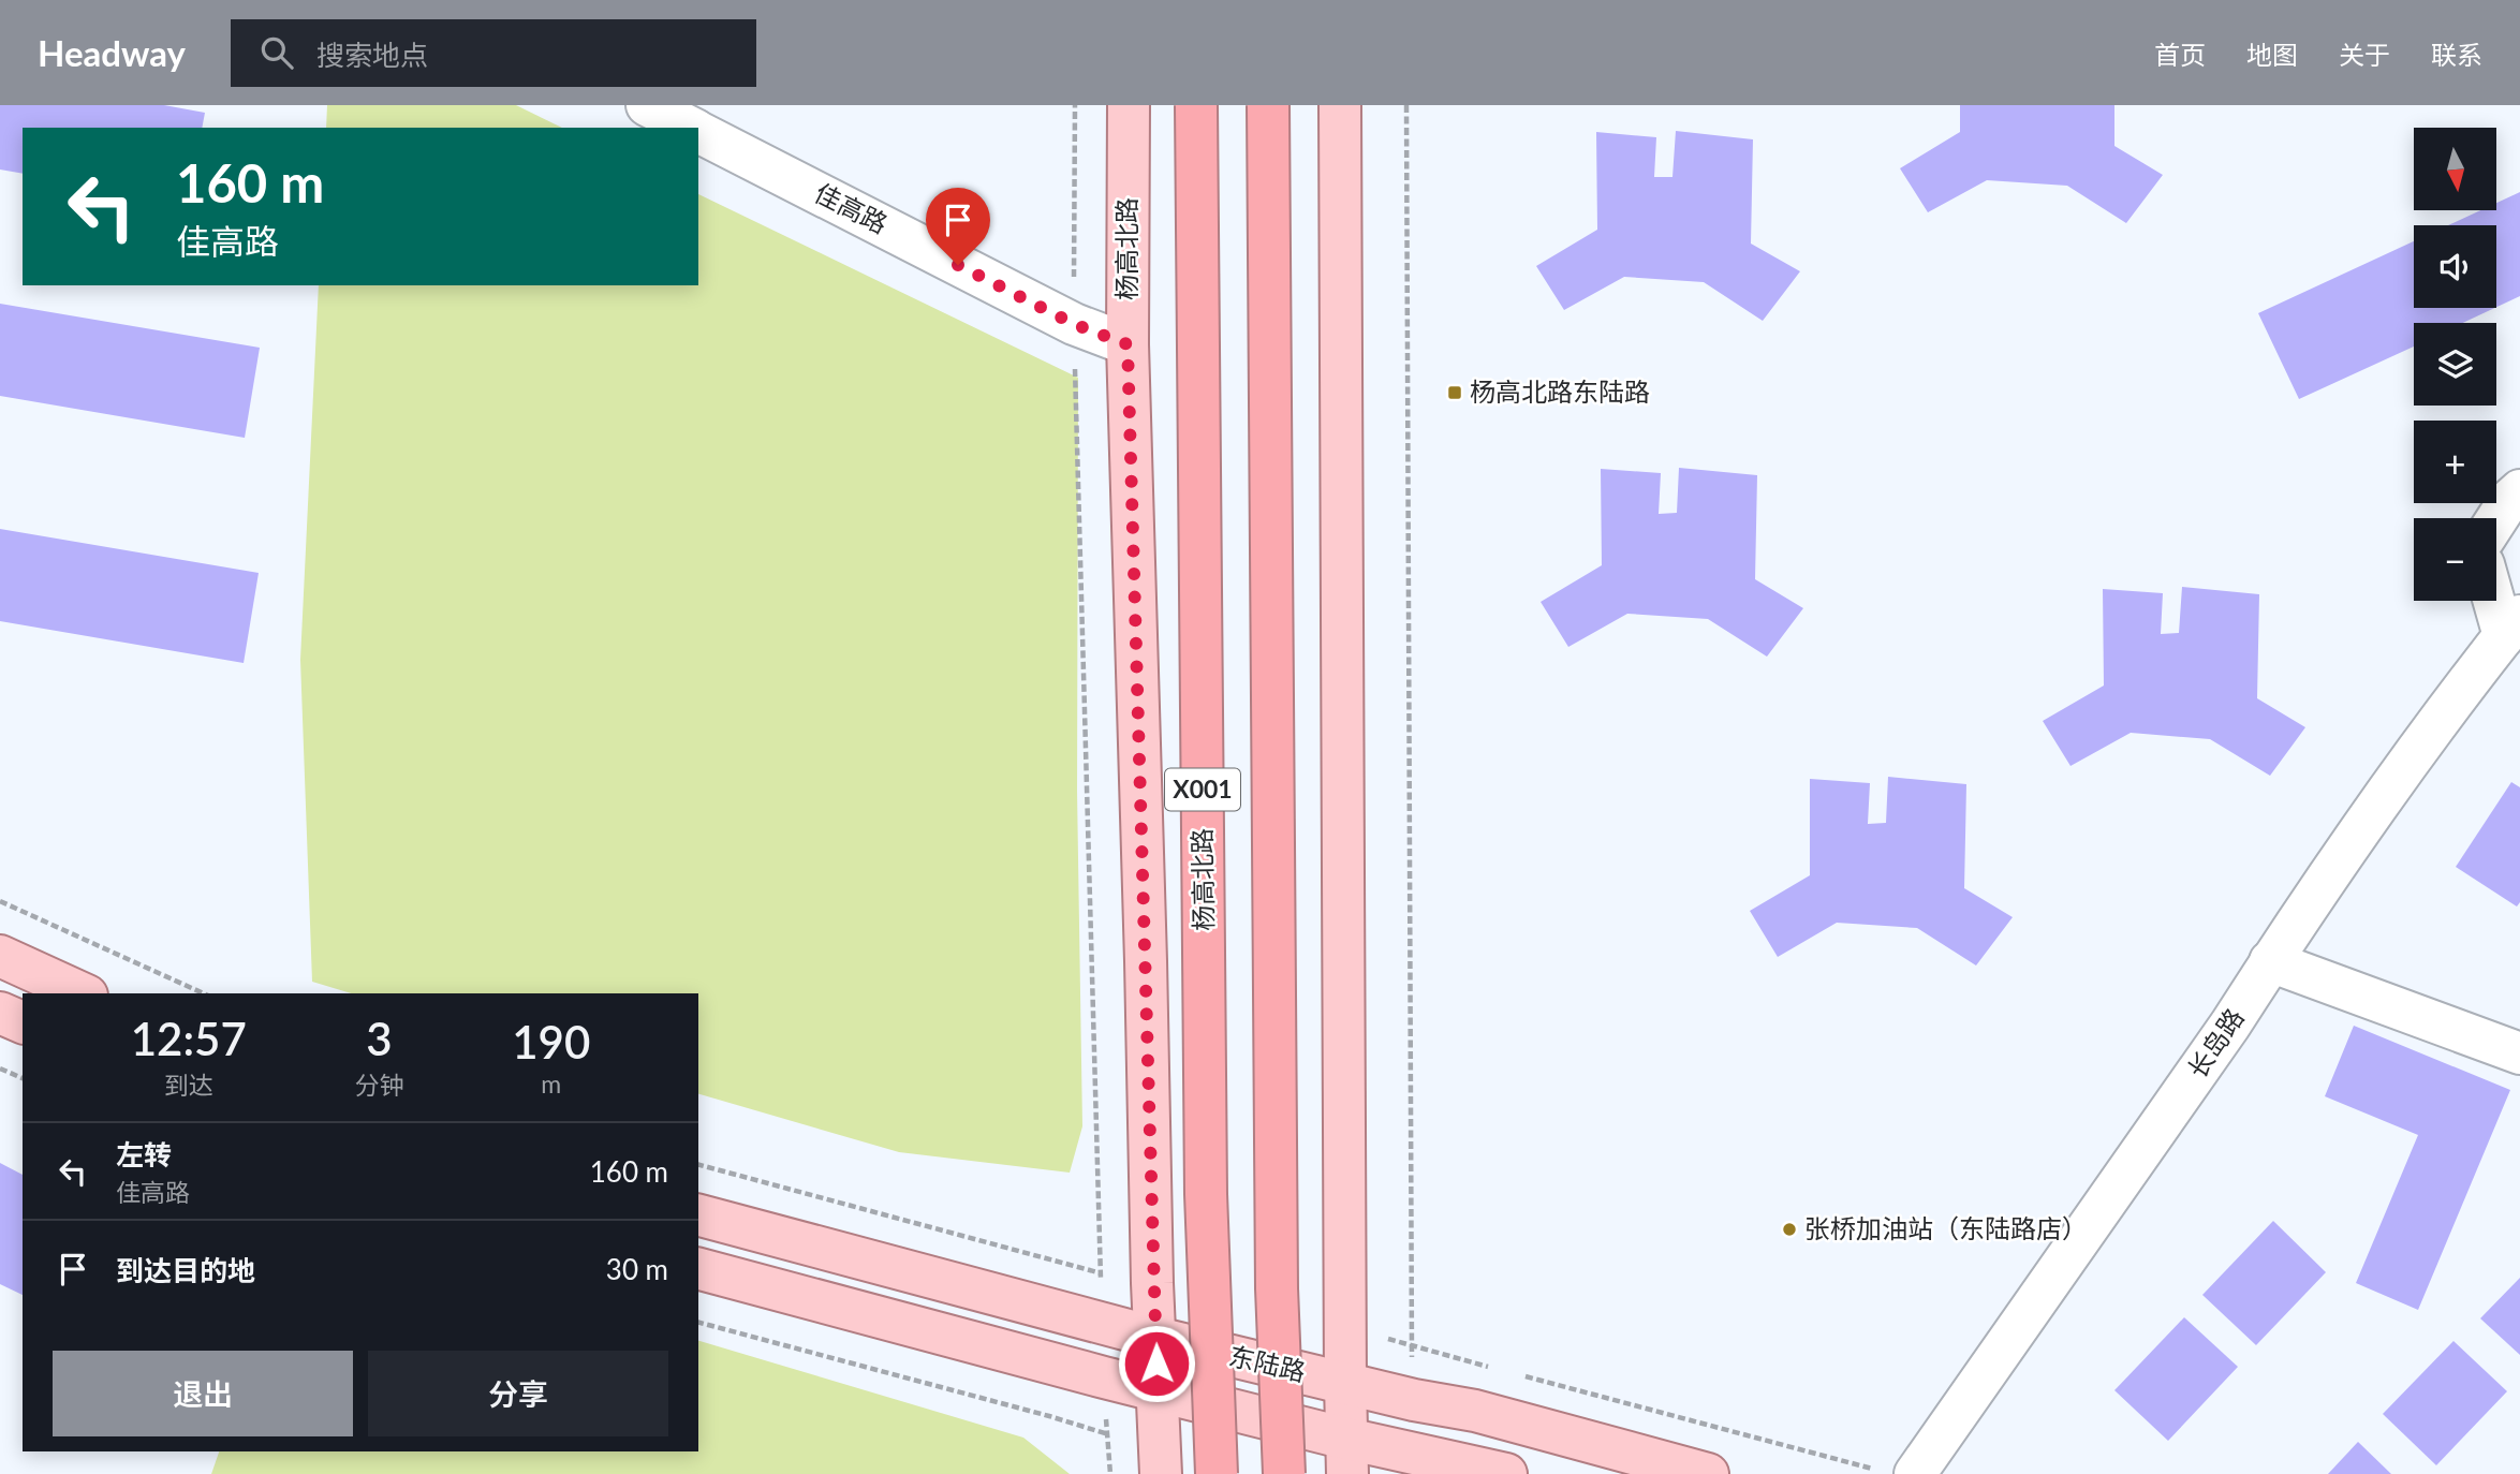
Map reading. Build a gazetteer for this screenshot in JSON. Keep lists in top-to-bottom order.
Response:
{
  "streets": {
    "highway": ["杨高北路", "X001"],
    "main road": ["东陆路"],
    "street": ["佳高路", "长岛路"]
  },
  "crossings": [
    ["佳高路", "杨高北路"],
    ["杨高北路", "东陆路"]
  ],
  "places": {
    "transit": ["杨高北路东陆路"],
    "other": ["张桥加油站（东陆路店）"]
  },
  "north": "bottom",
  "page": {
    "header": "Headway",
    "search": "搜索地点",
    "nav": [
      "首页",
      "地图",
      "关于",
      "联系"
    ],
    "map_buttons": ["+", "−"],
    "turn": ["160 m", "佳高路"],
    "eta": [
      "12:57",
      "到达",
      "3",
      "分钟",
      "190",
      "m"
    ],
    "list": [
      {
        "name": "左转",
        "note": "佳高路",
        "value": "160 m"
      },
      {
        "name": "到达目的地",
        "value": "30 m"
      }
    ],
    "buttons": ["退出", "分享"]
  }
}
